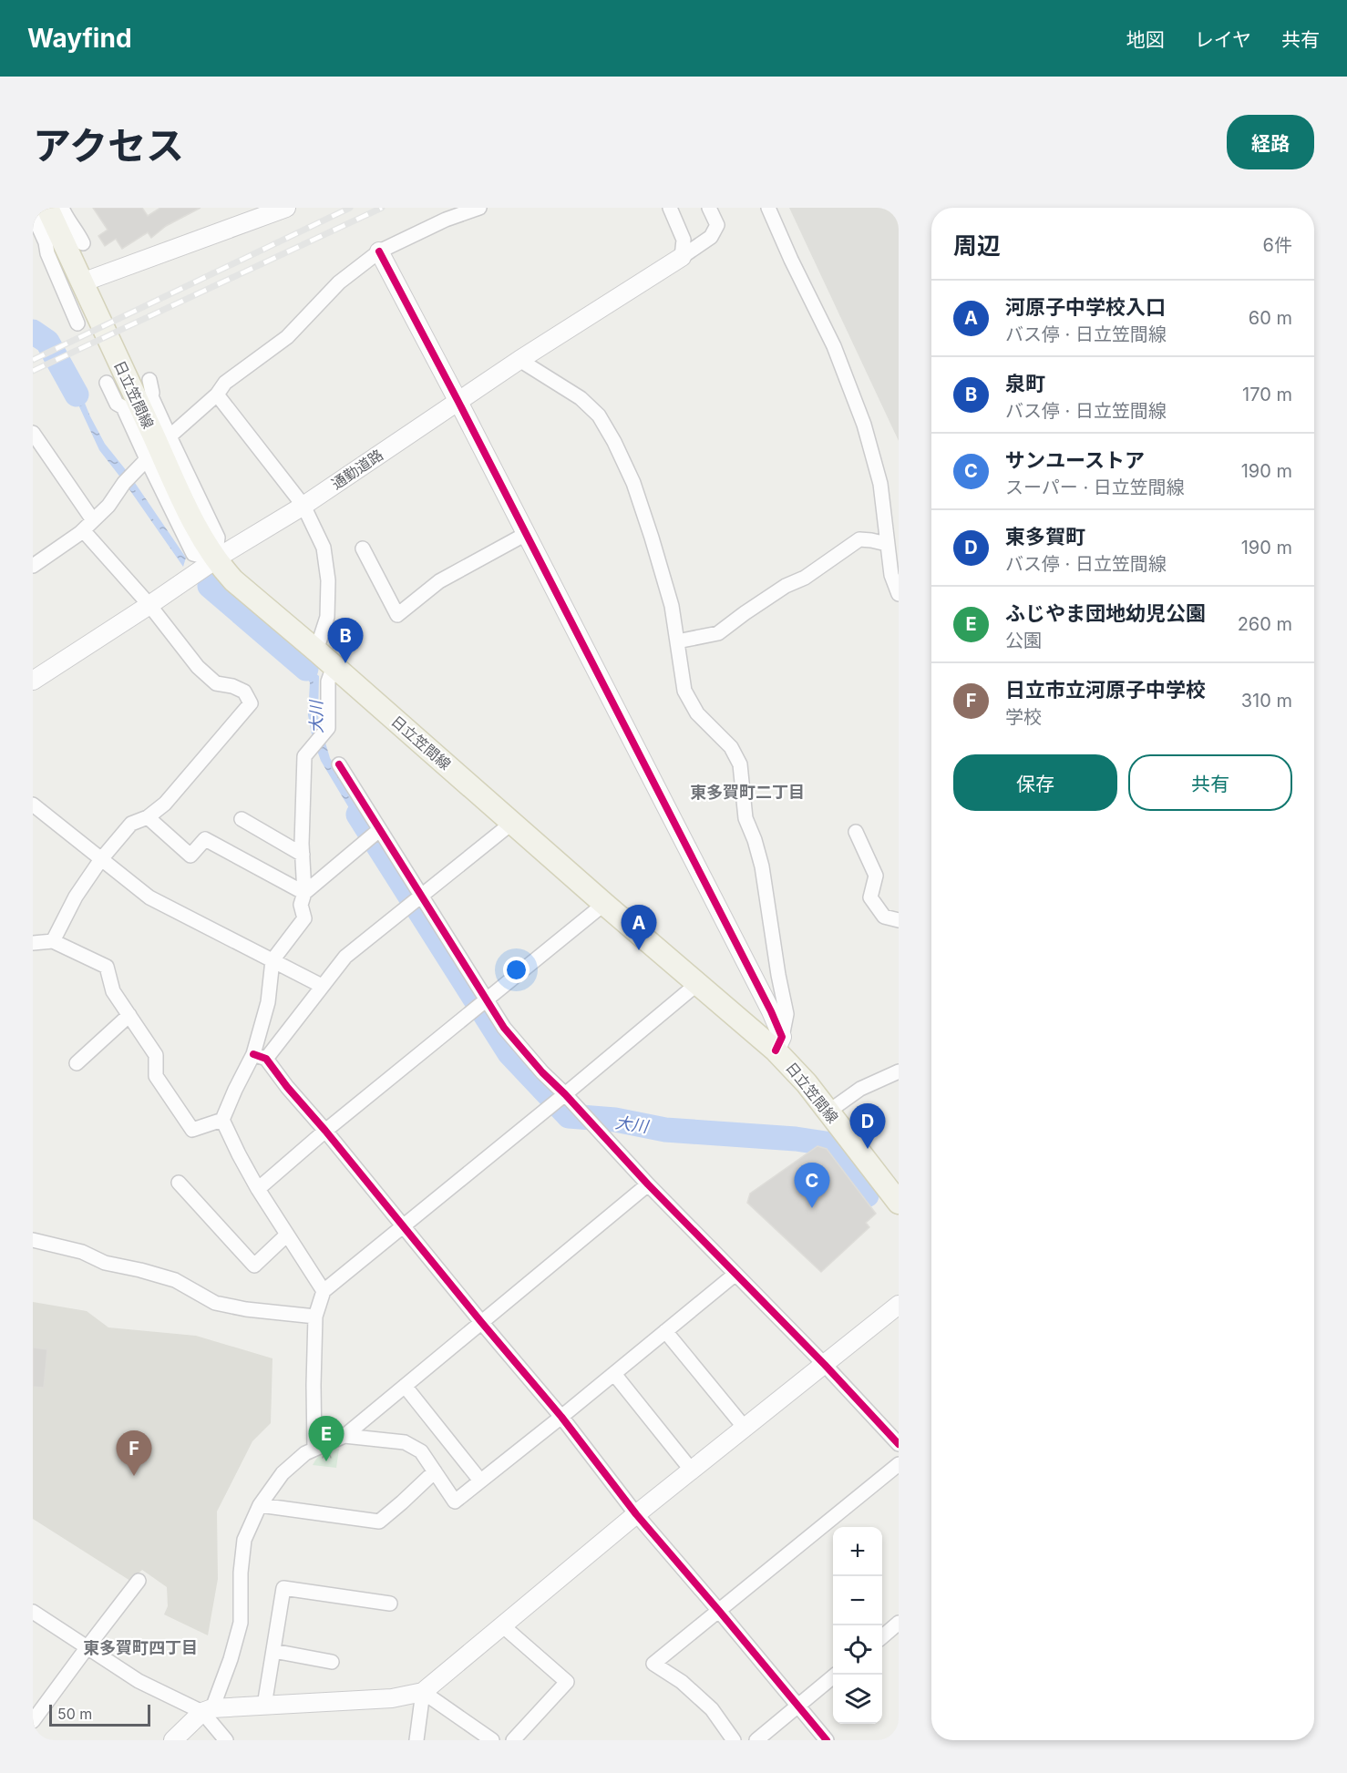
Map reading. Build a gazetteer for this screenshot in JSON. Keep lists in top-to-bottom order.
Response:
{
  "streets": {
    "main road": ["日立笠間線"],
    "street": ["通勤道路"]
  },
  "crossings": [
    ["日立笠間線", "通勤道路"]
  ],
  "districts": ["東多賀町二丁目", "東多賀町四丁目"],
  "water": ["大川"],
  "scale_bar": "50 m",
  "page": {
    "header": "Wayfind",
    "nav": ["地図", "レイヤ", "共有"],
    "title": "アクセス",
    "buttons": [
      "経路",
      ["保存", "共有"]
    ],
    "heading": ["周辺", "6件"],
    "list": [
      {
        "mark": "A",
        "name": "河原子中学校入口",
        "note": "バス停 · 日立笠間線",
        "value": "60 m"
      },
      {
        "mark": "B",
        "name": "泉町",
        "note": "バス停 · 日立笠間線",
        "value": "170 m"
      },
      {
        "mark": "C",
        "name": "サンユーストア",
        "note": "スーパー · 日立笠間線",
        "value": "190 m"
      },
      {
        "mark": "D",
        "name": "東多賀町",
        "note": "バス停 · 日立笠間線",
        "value": "190 m"
      },
      {
        "mark": "E",
        "name": "ふじやま団地幼児公園",
        "note": "公園",
        "value": "260 m"
      },
      {
        "mark": "F",
        "name": "日立市立河原子中学校",
        "note": "学校",
        "value": "310 m"
      }
    ],
    "pins": [
      "B",
      "A",
      "D",
      "C",
      "E",
      "F"
    ],
    "map_buttons": ["+", "−"],
    "scale": "50 m"
  }
}
